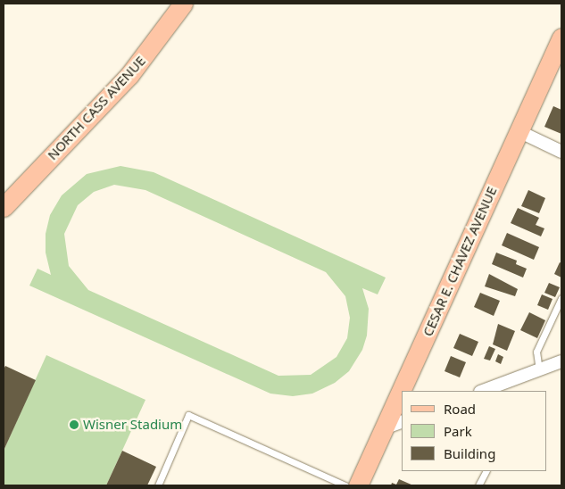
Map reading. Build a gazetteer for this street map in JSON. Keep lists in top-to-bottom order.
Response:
{
  "streets": {
    "main road": ["NORTH CASS AVENUE", "CESAR E. CHAVEZ AVENUE"]
  },
  "places": ["Wisner Stadium"],
  "legend": ["Road", "Park", "Building"]
}
